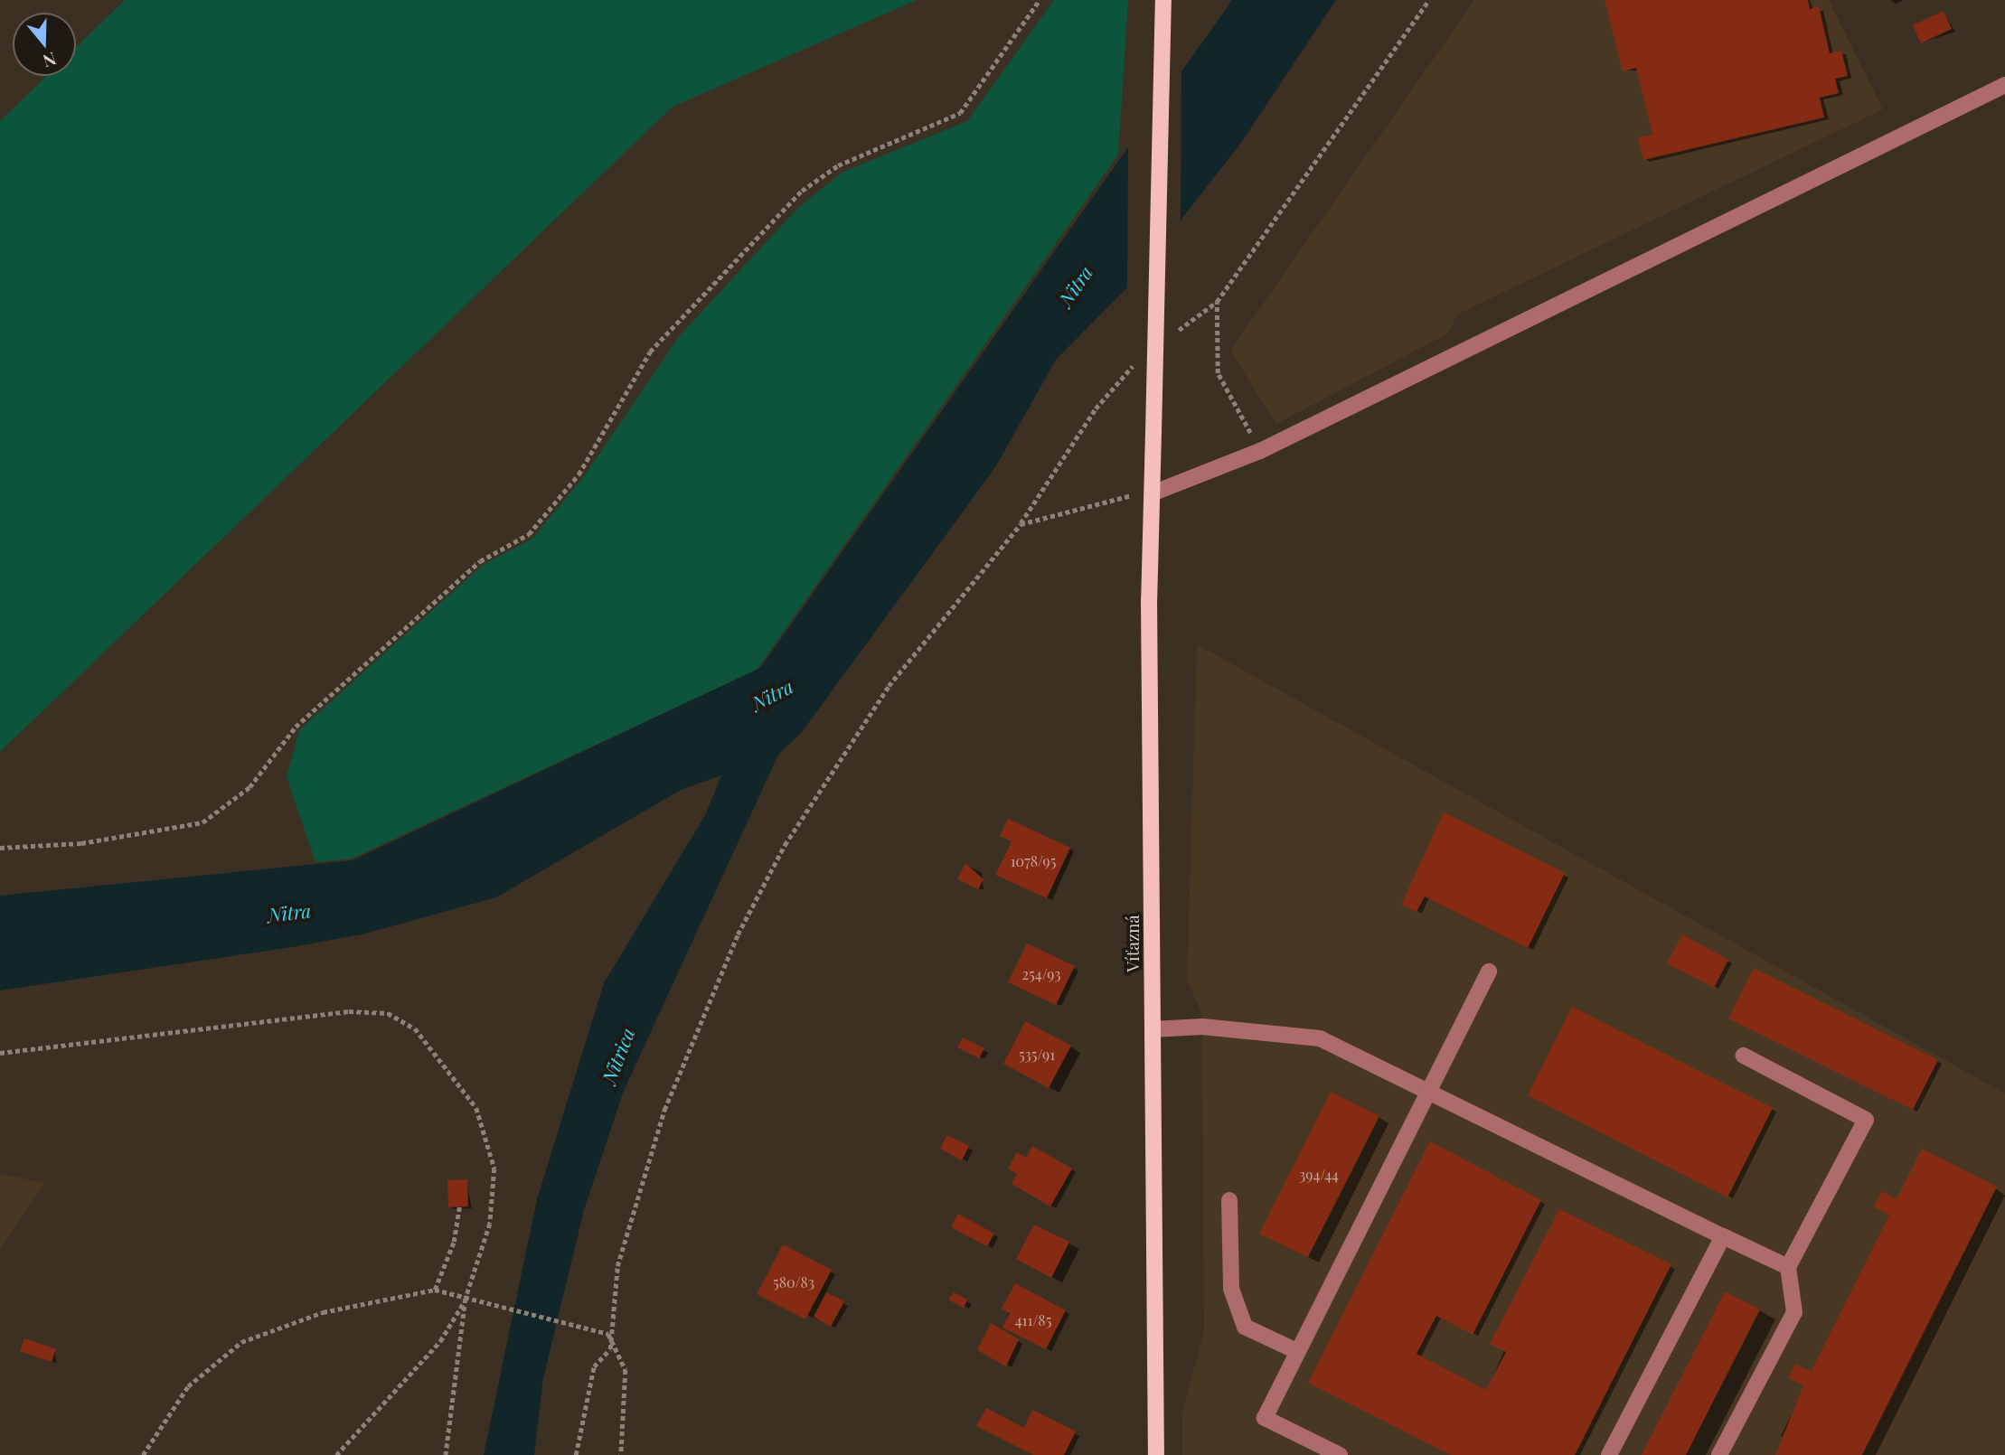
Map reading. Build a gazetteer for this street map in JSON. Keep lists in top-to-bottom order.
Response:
{
  "streets": {
    "main road": ["Víťazná"]
  },
  "water": ["Nitra", "Nitrica"],
  "house_numbers": [
    "1078/95",
    "254/93",
    "535/91",
    "394/44",
    "580/83",
    "411/85"
  ],
  "north": "bottom"
}
